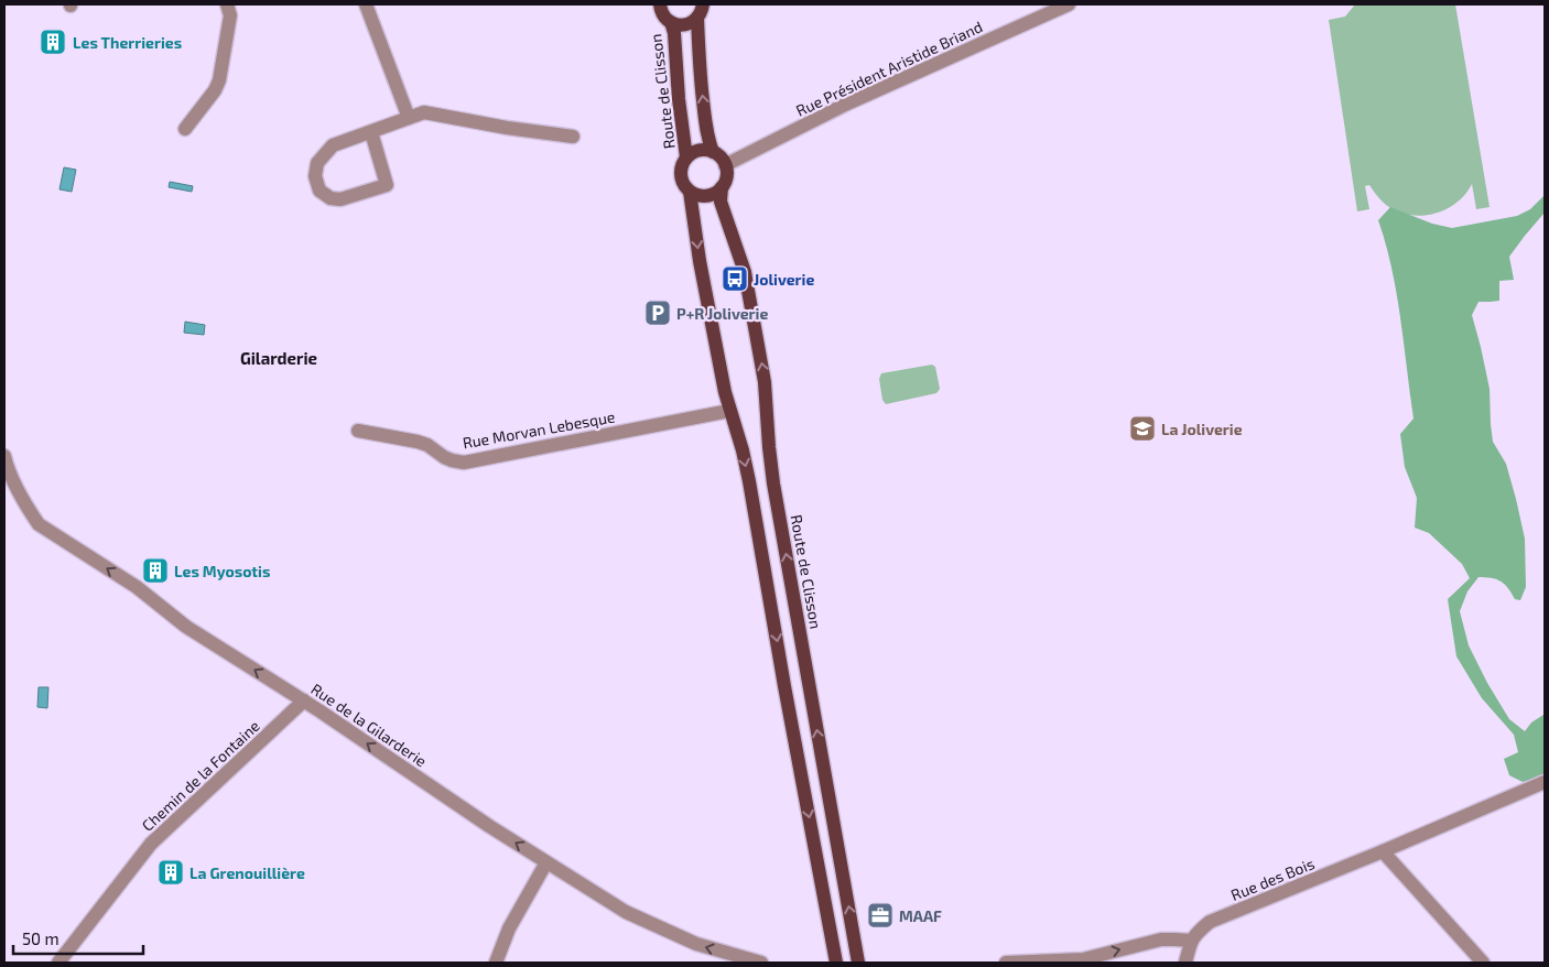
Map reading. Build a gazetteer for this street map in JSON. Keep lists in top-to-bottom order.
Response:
{
  "streets": {
    "main road": ["Route de Clisson"],
    "street": [
      "Rue Président Aristide Briand",
      "Rue Morvan Lebesque",
      "Rue de la Gilarderie",
      "Chemin de la Fontaine",
      "Rue des Bois"
    ]
  },
  "crossings": [
    ["Rue Président Aristide Briand", "Route de Clisson"],
    ["Rue de la Gilarderie", "Chemin de la Fontaine"]
  ],
  "one_way": ["Rue de la Gilarderie"],
  "districts": ["Gilarderie"],
  "places": {
    "building": ["Les Therrieries", "Les Myosotis", "La Grenouillière"],
    "bus stop": ["Joliverie"],
    "parking": ["P+R Joliverie"],
    "school or university": ["La Joliverie"],
    "office": ["MAAF"]
  },
  "scale_bar": "50 m"
}
